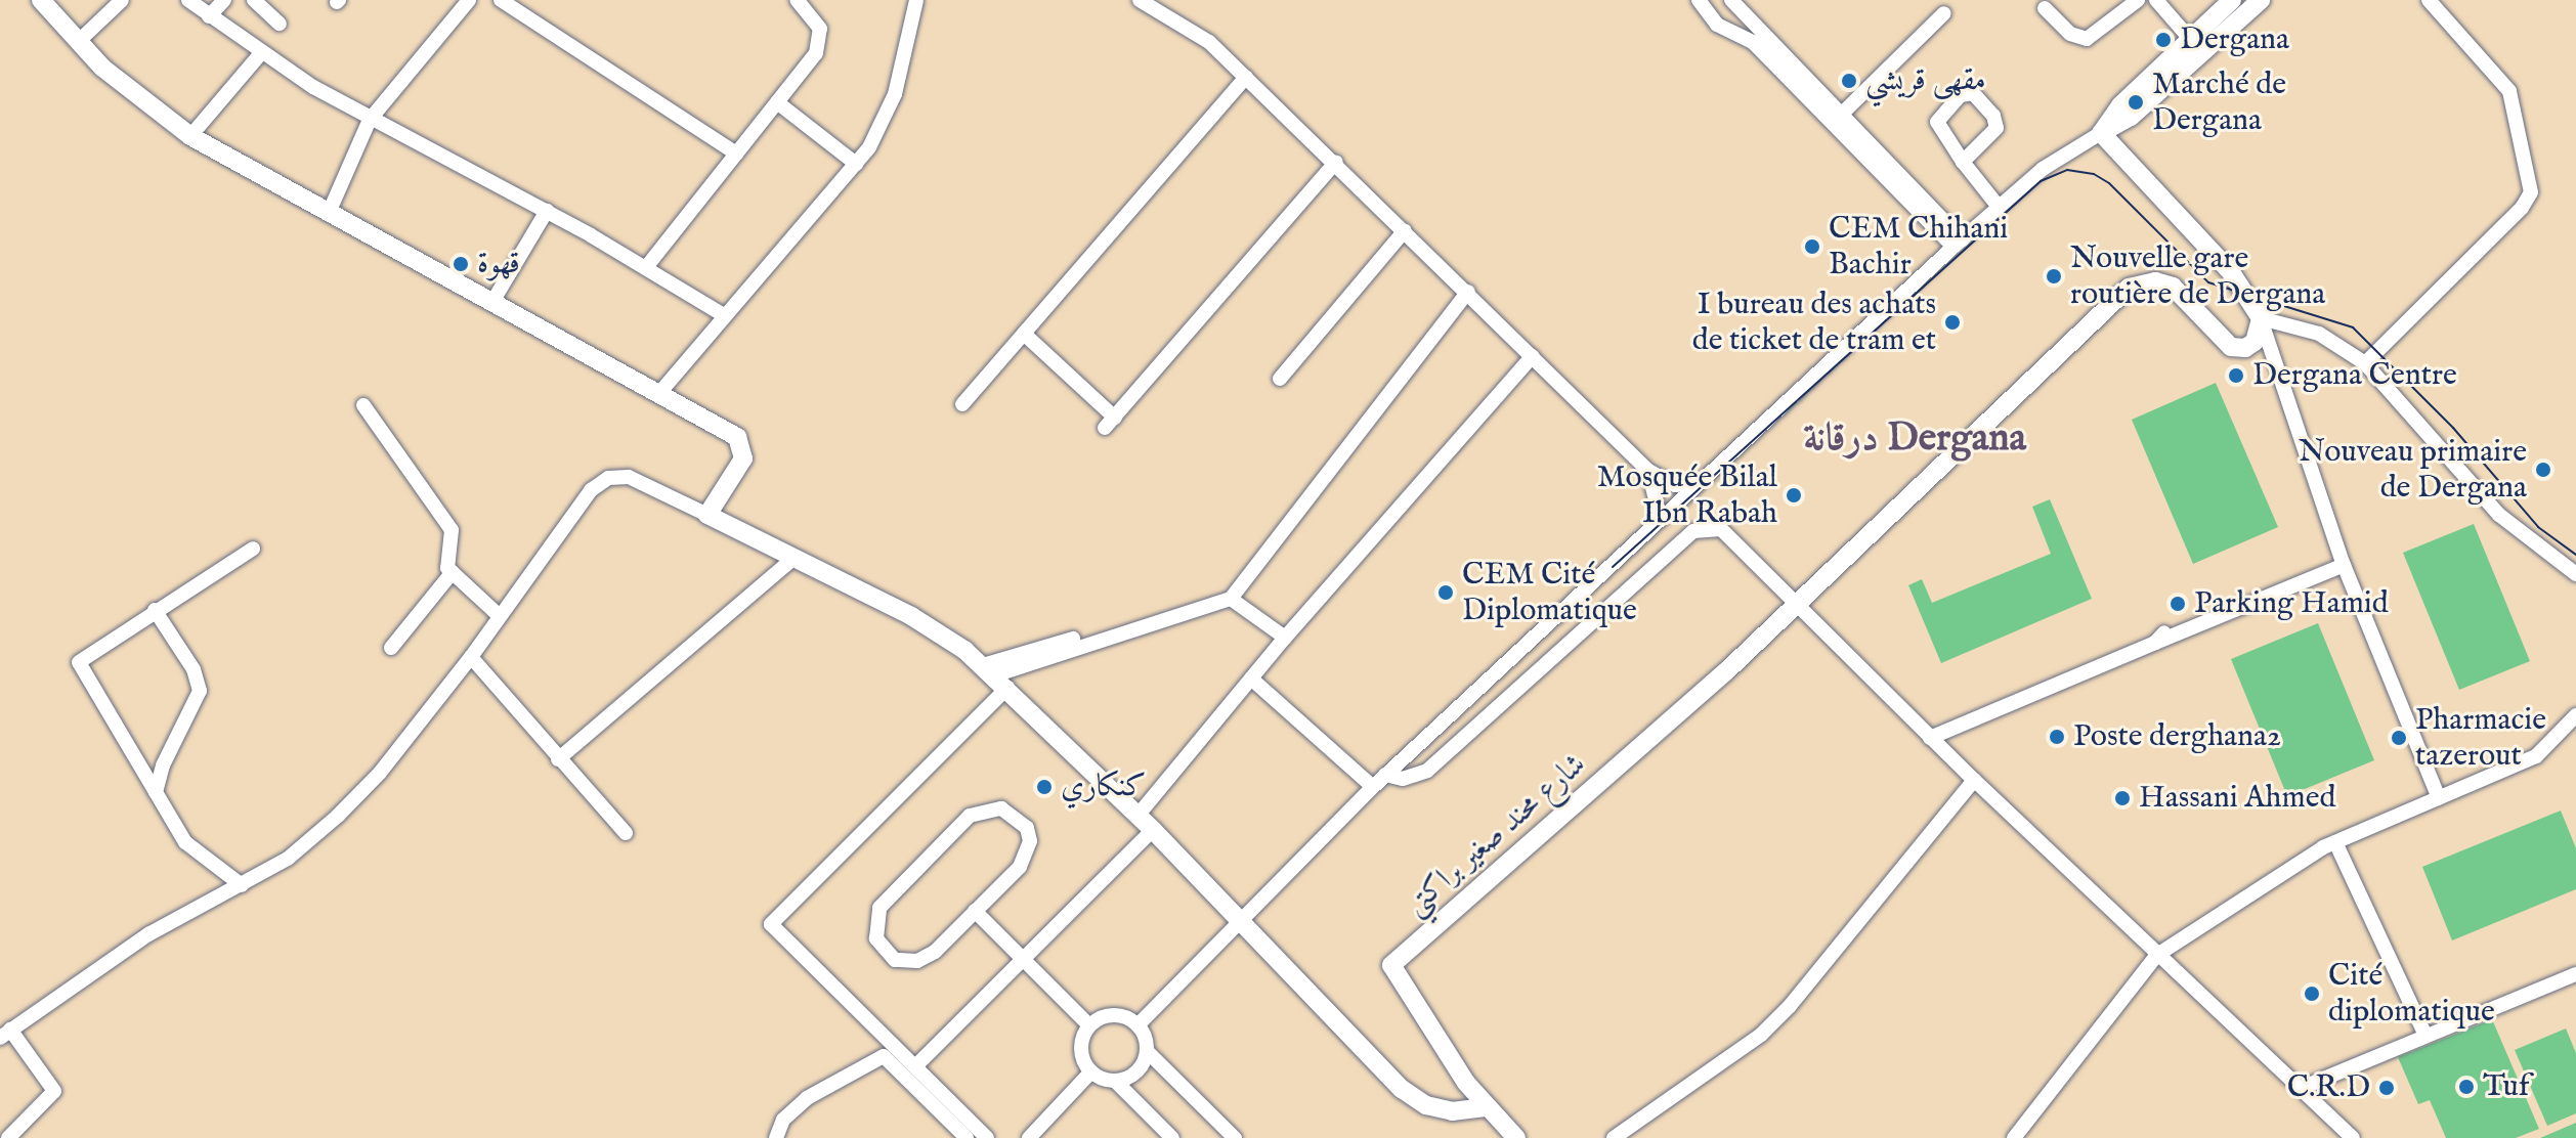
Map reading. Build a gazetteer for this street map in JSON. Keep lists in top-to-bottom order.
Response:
{
  "streets": {
    "street": ["شارع محند صغير براكتي"]
  },
  "districts": ["درقانة Dergana"],
  "places": [
    "Dergana",
    "مقهى قريشي",
    "Marché de Dergana",
    "CEM Chihani Bachir",
    "قهوة",
    "Nouvelle gare routière de Dergana",
    "I bureau des achats de ticket de tram et",
    "Dergana Centre",
    "Nouveau primaire de Dergana",
    "Mosquée Bilal Ibn Rabah",
    "CEM Cité Diplomatique",
    "Parking Hamid",
    "Poste derghana2",
    "Pharmacie tazerout",
    "كنكاري",
    "Hassani Ahmed",
    "Cité diplomatique",
    "Tuf",
    "C.R.D"
  ]
}
